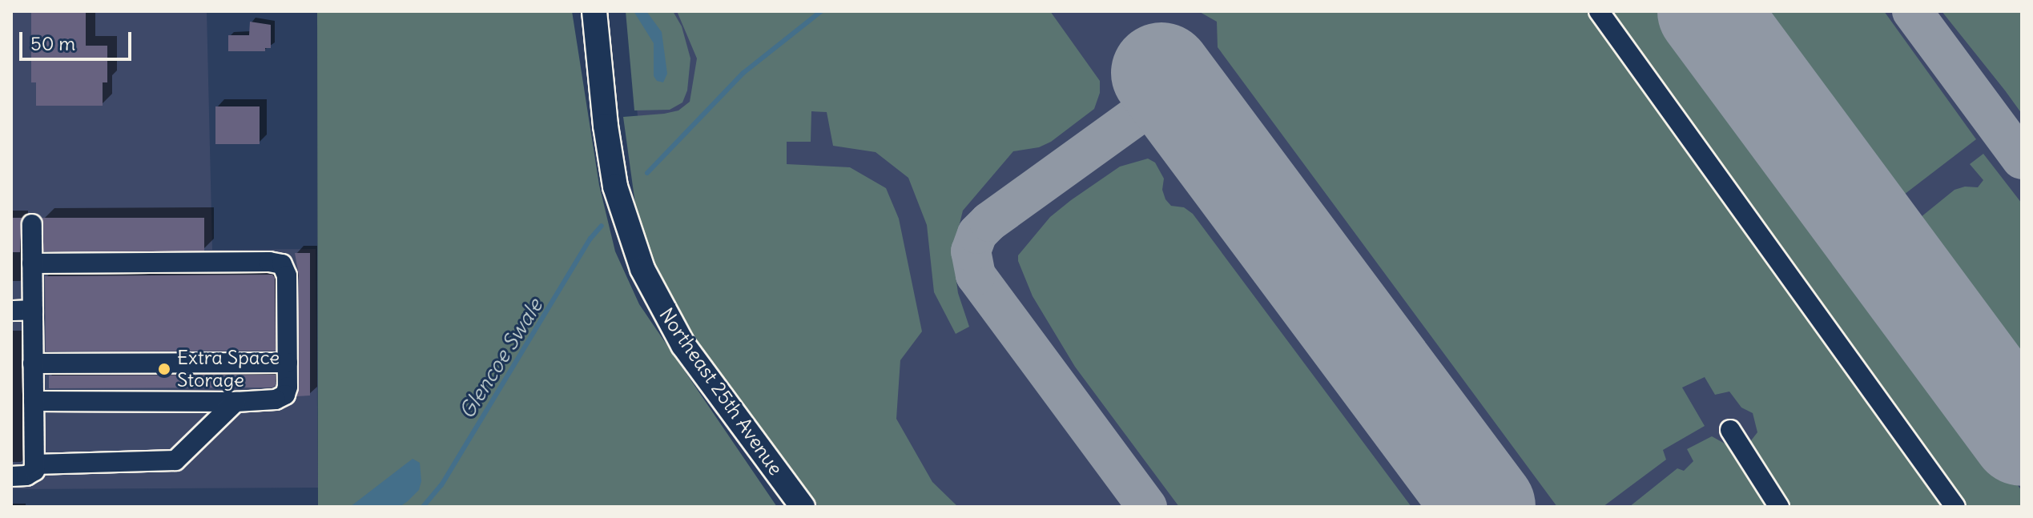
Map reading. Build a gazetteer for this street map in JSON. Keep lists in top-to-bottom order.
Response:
{
  "streets": {
    "main road": ["Northeast 25th Avenue"]
  },
  "water": ["Glencoe Swale"],
  "places": ["Extra Space Storage"],
  "scale_bar": "50 m"
}
